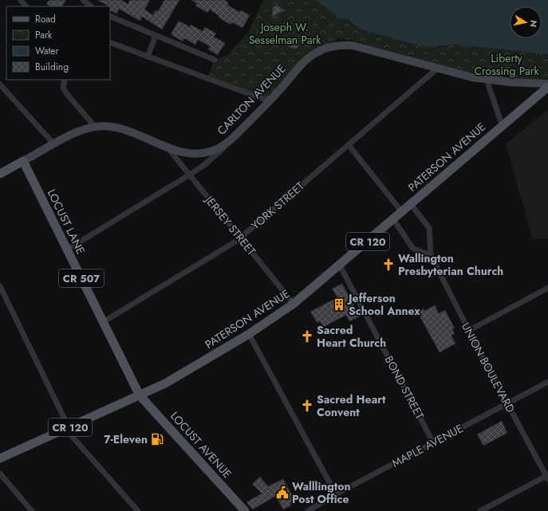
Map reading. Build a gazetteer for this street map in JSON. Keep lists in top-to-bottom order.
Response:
{
  "streets": {
    "main road": [
      "CARLTON AVENUE",
      "PATERSON AVENUE",
      "LOCUST LANE",
      "CR 120",
      "CR 507",
      "LOCUST AVENUE"
    ],
    "street": [
      "YORK STREET",
      "JERSEY STREET",
      "UNION BOULEVARD",
      "BOND STREET",
      "MAPLE AVENUE"
    ]
  },
  "crossings": [
    ["CARLTON AVENUE", "YORK STREET"],
    ["CARLTON AVENUE", "LOCUST LANE"],
    ["CARLTON AVENUE", "JERSEY STREET"],
    ["PATERSON AVENUE", "LOCUST LANE"],
    ["PATERSON AVENUE", "JERSEY STREET"],
    ["PATERSON AVENUE", "UNION BOULEVARD"],
    ["PATERSON AVENUE", "BOND STREET"],
    ["PATERSON AVENUE", "LOCUST AVENUE"],
    ["YORK STREET", "LOCUST LANE"],
    ["YORK STREET", "JERSEY STREET"],
    ["LOCUST LANE", "LOCUST AVENUE"],
    ["UNION BOULEVARD", "MAPLE AVENUE"],
    ["BOND STREET", "MAPLE AVENUE"]
  ],
  "parks": ["Joseph W. Sesselman Park", "Liberty Crossing Park"],
  "places": {
    "church": ["Wallington Presbyterian Church", "Sacred Heart Church", "Sacred Heart Convent"],
    "building": ["Jefferson School Annex"],
    "fuel station": ["7-Eleven"],
    "public building": ["Walllington Post Office"]
  },
  "legend": [
    "Road",
    "Park",
    "Water",
    "Building"
  ],
  "north": "right"
}
